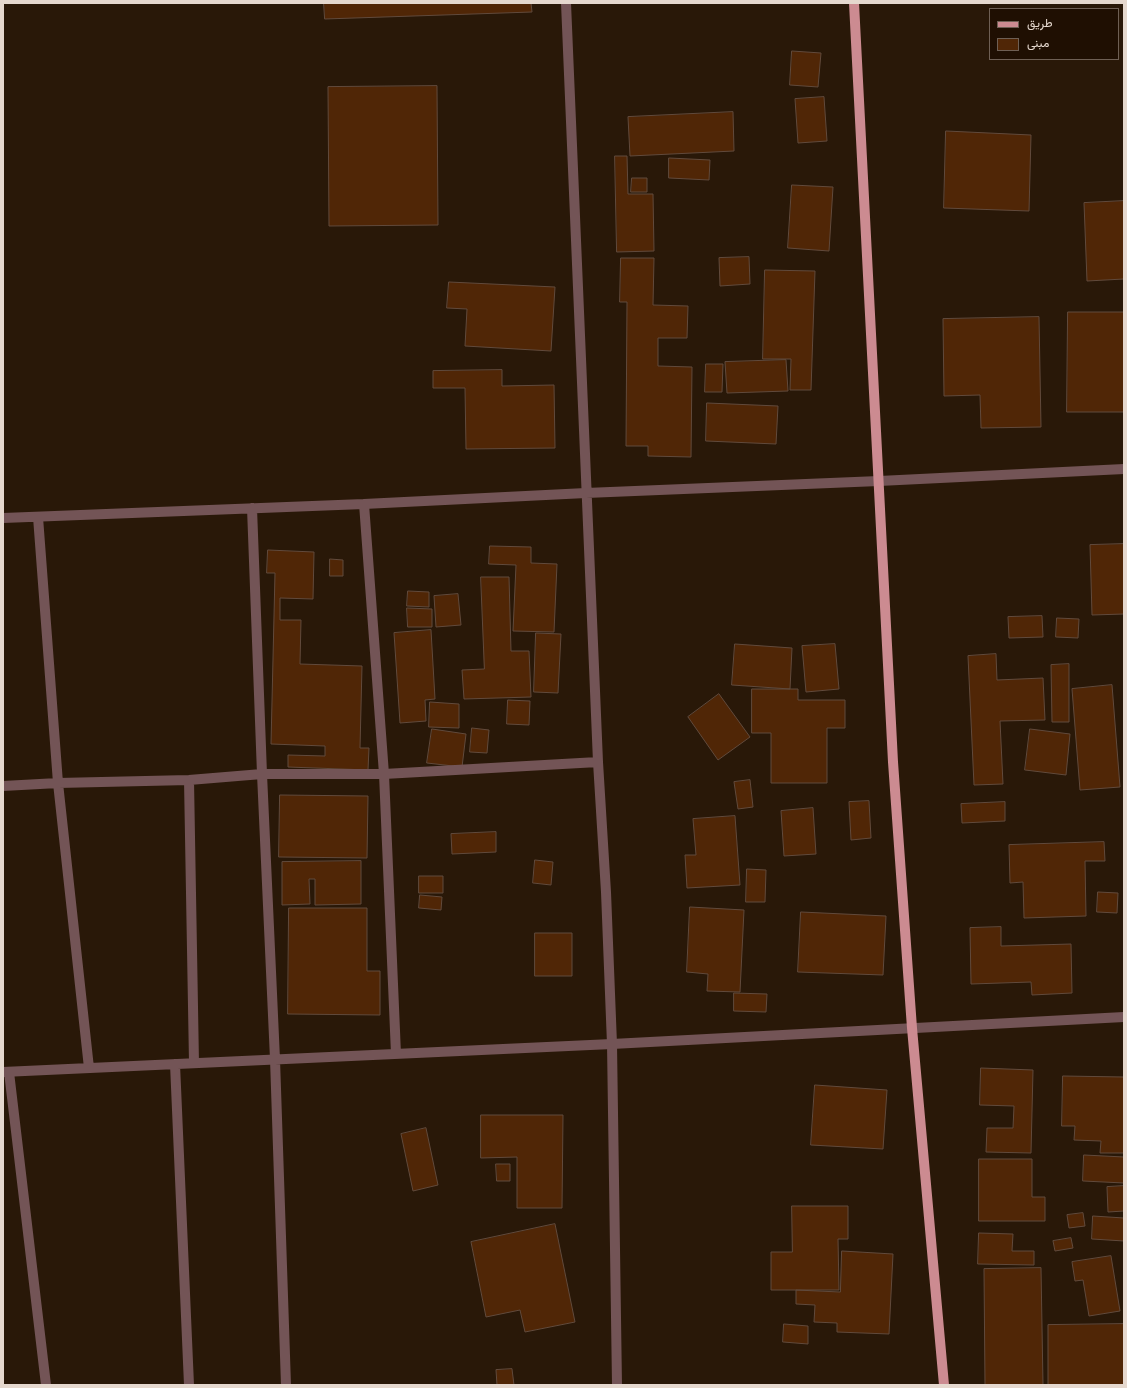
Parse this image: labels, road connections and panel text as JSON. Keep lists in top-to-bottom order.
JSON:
{
  "legend": ["طريق", "مبنى"]
}
